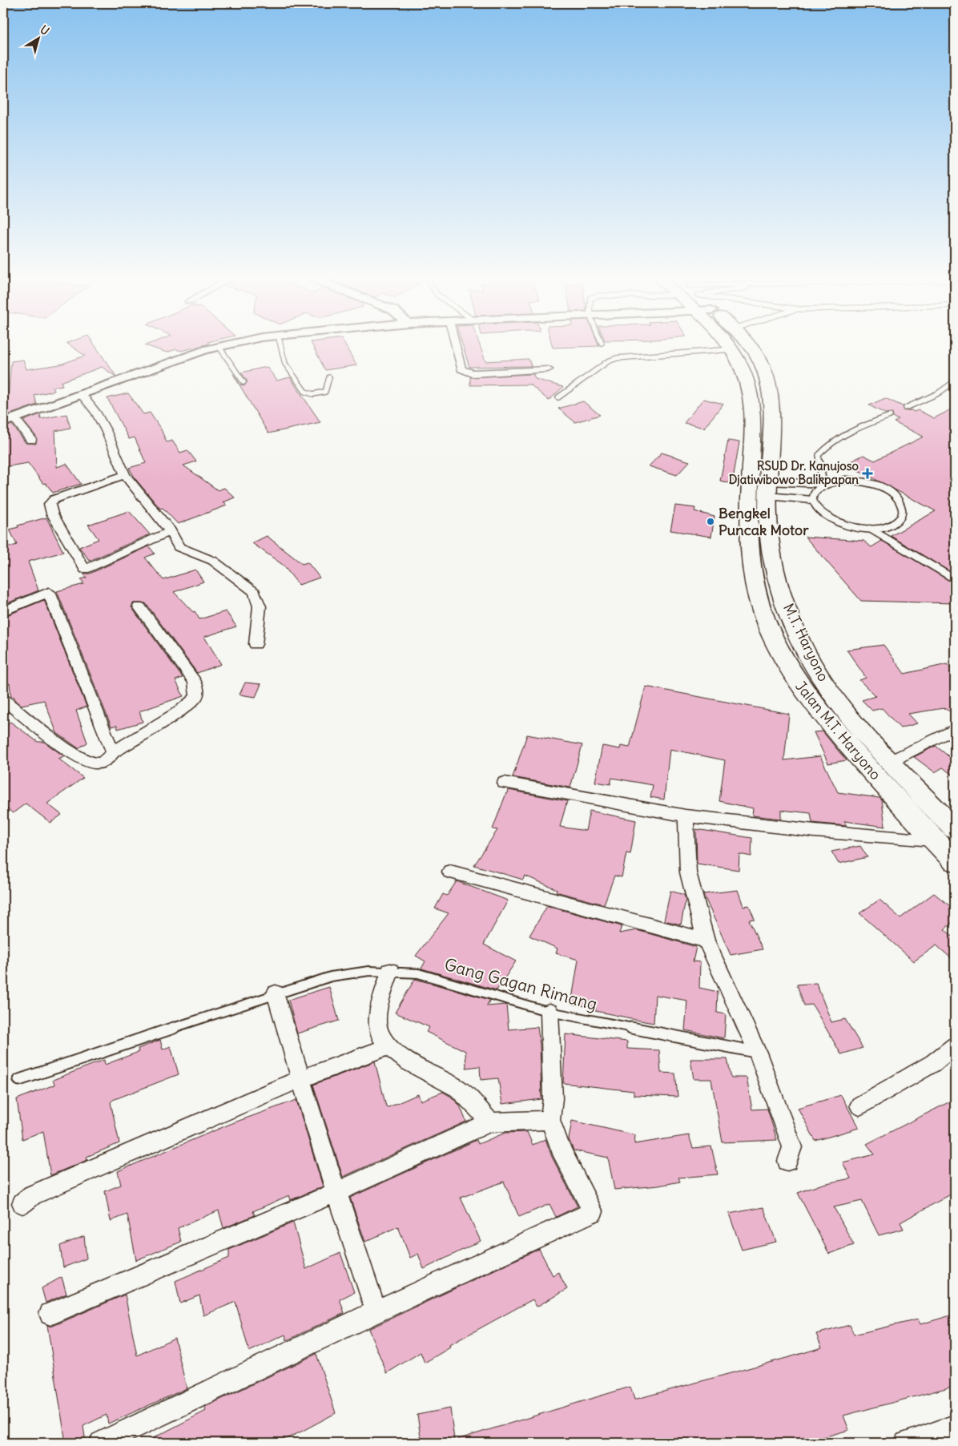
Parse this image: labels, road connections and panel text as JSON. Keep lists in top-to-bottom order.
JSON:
{
  "streets": {
    "highway": ["M.T. Haryono", "Jalan M.T. Haryono"],
    "lane": ["Gang Gagan Rimang"]
  },
  "crossings": [
    ["M.T. Haryono", "Jalan M.T. Haryono"]
  ],
  "places": {
    "health": ["RSUD Dr. Kanujoso Djatiwibowo Balikpapan"],
    "other": ["Bengkel Puncak Motor"]
  },
  "north": "top right"
}
